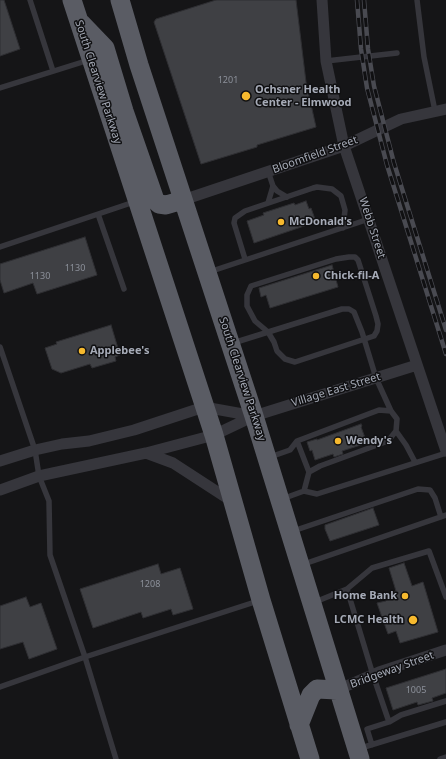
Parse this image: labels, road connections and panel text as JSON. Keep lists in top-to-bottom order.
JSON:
{
  "streets": {
    "highway": ["South Clearview Parkway"],
    "street": [
      "Bloomfield Street",
      "Webb Street",
      "Village East Street",
      "Bridgeway Street"
    ]
  },
  "crossings": [
    ["South Clearview Parkway", "Bloomfield Street"],
    ["South Clearview Parkway", "Village East Street"],
    ["South Clearview Parkway", "Bridgeway Street"],
    ["Bloomfield Street", "Webb Street"],
    ["Webb Street", "Village East Street"]
  ],
  "places": [
    "Ochsner Health Center - Elmwood",
    "McDonald's",
    "Chick-fil-A",
    "Applebee's",
    "Wendy's",
    "Home Bank",
    "LCMC Health"
  ],
  "house_numbers": [
    "1201",
    "1130",
    "1130",
    "1208",
    "1005"
  ]
}
